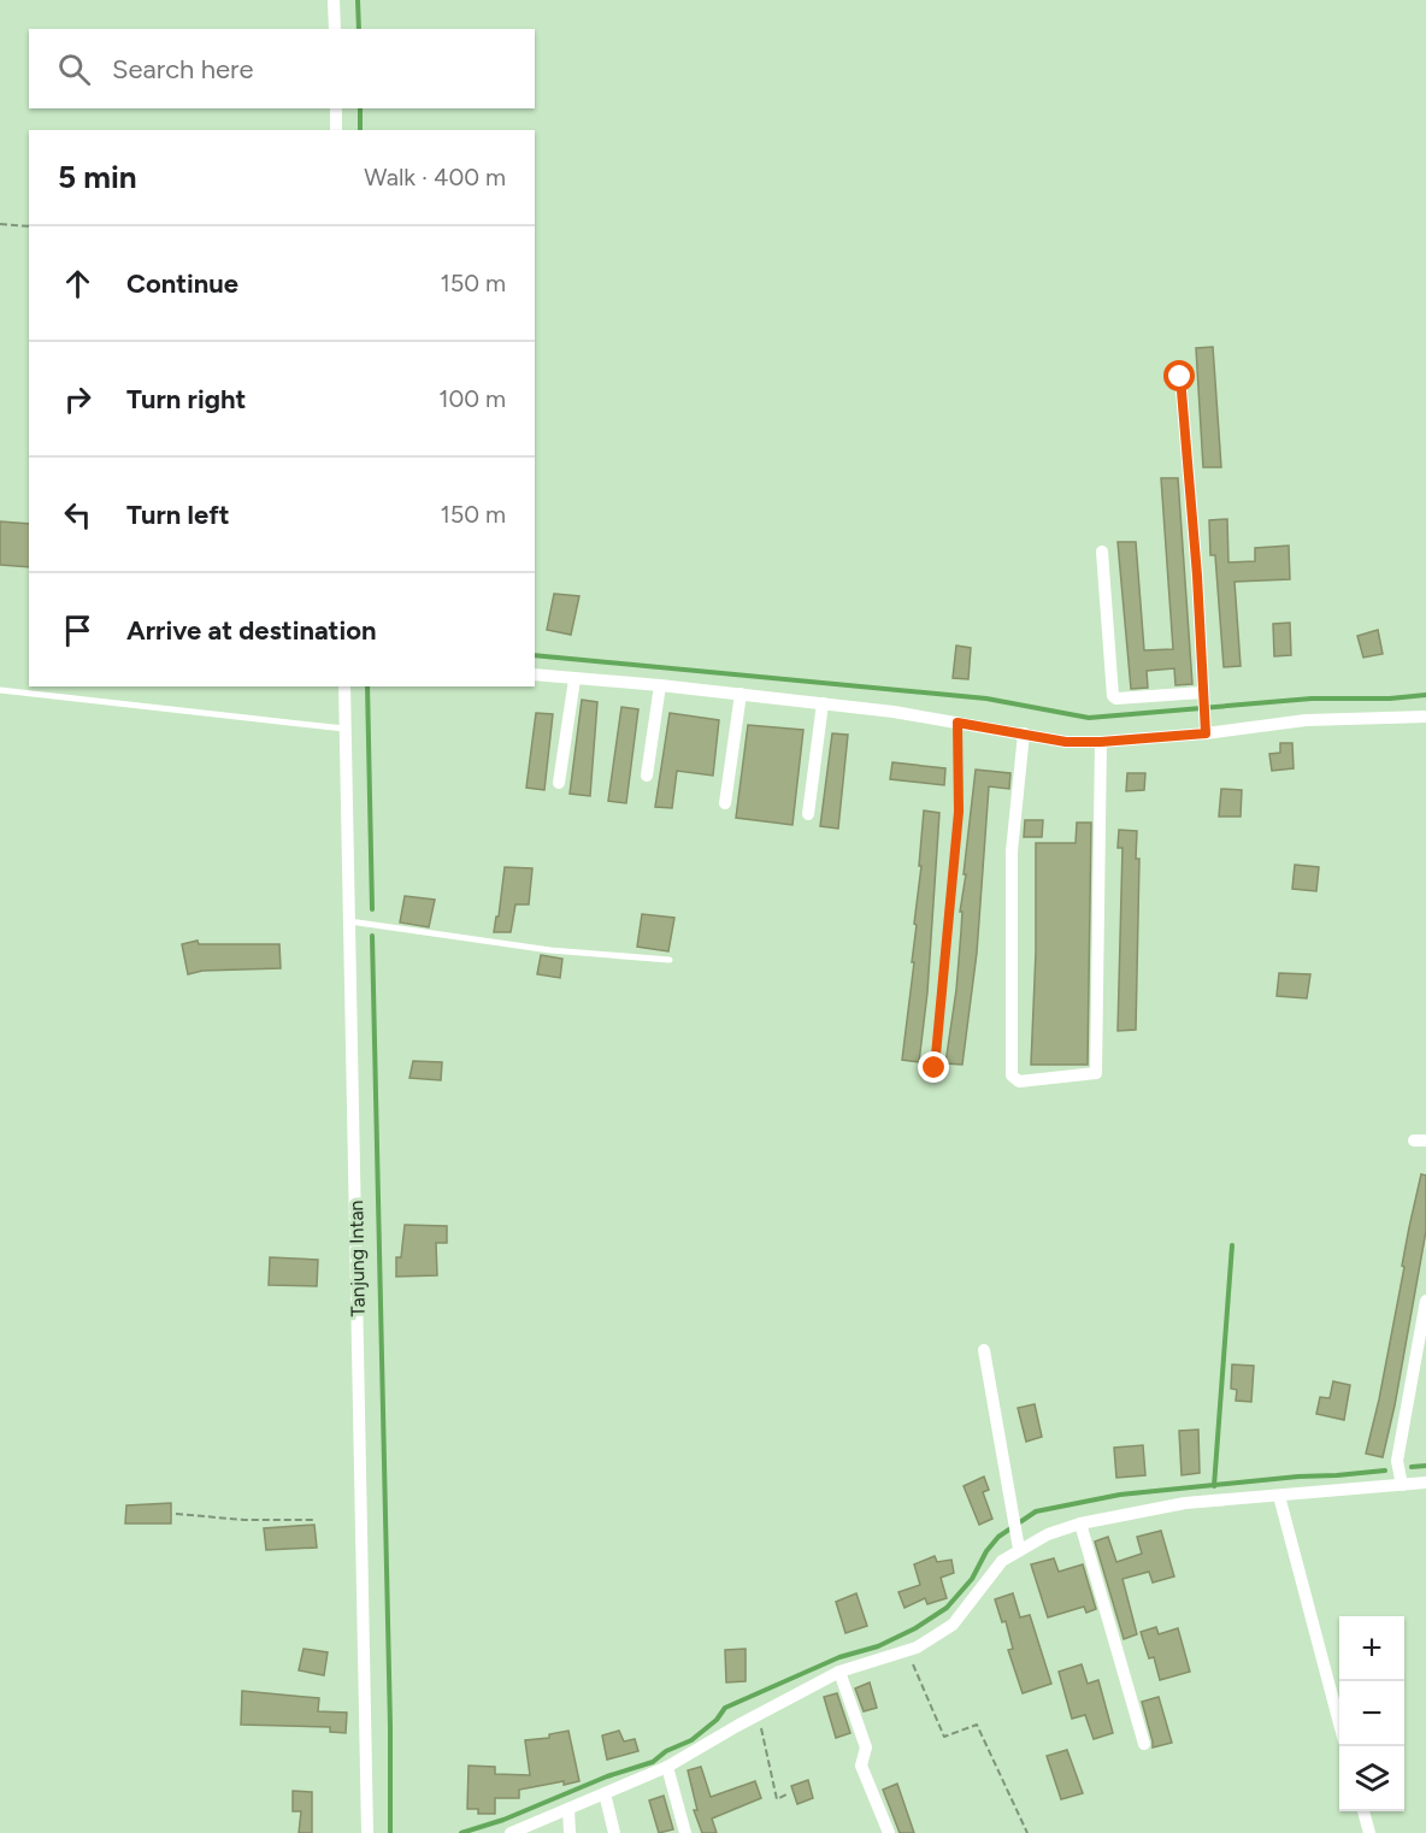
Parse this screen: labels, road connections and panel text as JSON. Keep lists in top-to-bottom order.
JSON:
{
  "streets": {
    "street": ["Tanjung Intan"]
  },
  "page": {
    "search": "Search here",
    "heading": ["5 min", "Walk · 400 m"],
    "list": [
      ["Continue", "150 m"],
      ["Turn right", "100 m"],
      ["Turn left", "150 m"],
      "Arrive at destination"
    ],
    "map_buttons": ["+", "−"]
  }
}
